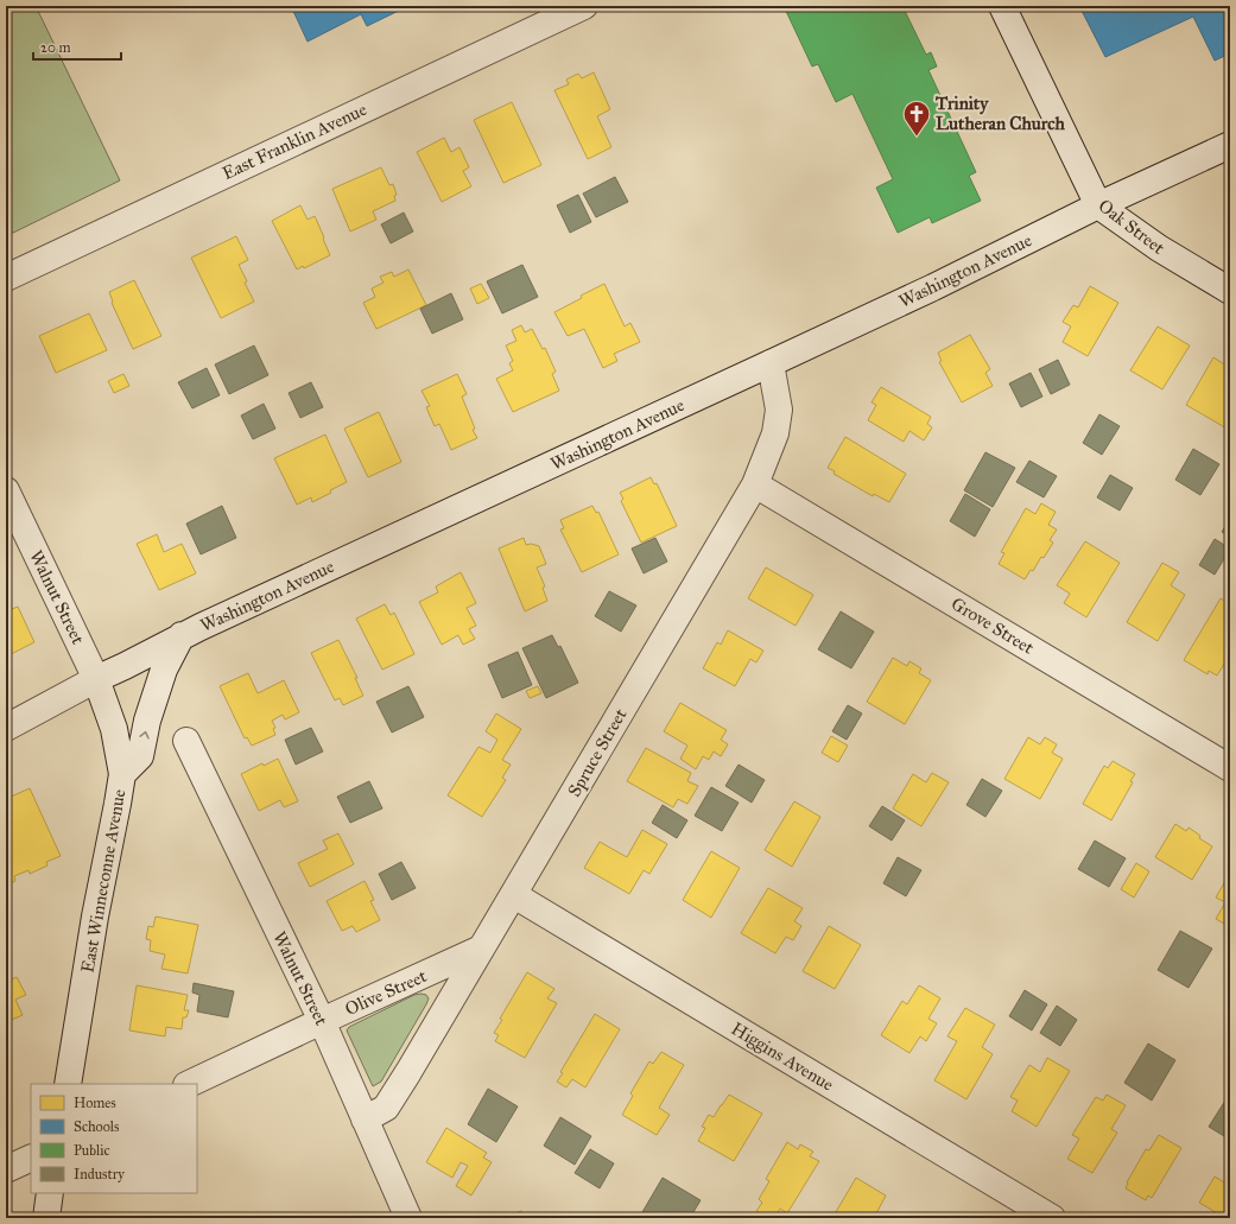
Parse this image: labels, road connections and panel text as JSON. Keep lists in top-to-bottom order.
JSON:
{
  "streets": {
    "street": [
      "East Franklin Avenue",
      "Oak Street",
      "Washington Avenue",
      "Walnut Street",
      "Grove Street",
      "Spruce Street",
      "East Winneconne Avenue",
      "Olive Street",
      "Higgins Avenue"
    ]
  },
  "crossings": [
    ["Oak Street", "Washington Avenue"],
    ["Washington Avenue", "Walnut Street"],
    ["Washington Avenue", "Spruce Street"],
    ["Washington Avenue", "East Winneconne Avenue"],
    ["Walnut Street", "Spruce Street"],
    ["Walnut Street", "East Winneconne Avenue"],
    ["Walnut Street", "Olive Street"],
    ["Grove Street", "Spruce Street"],
    ["Spruce Street", "Olive Street"],
    ["Spruce Street", "Higgins Avenue"]
  ],
  "places": {
    "church": ["Trinity Lutheran Church"]
  },
  "legend": [
    "Homes",
    "Schools",
    "Public",
    "Industry"
  ],
  "scale_bar": "20 m"
}
